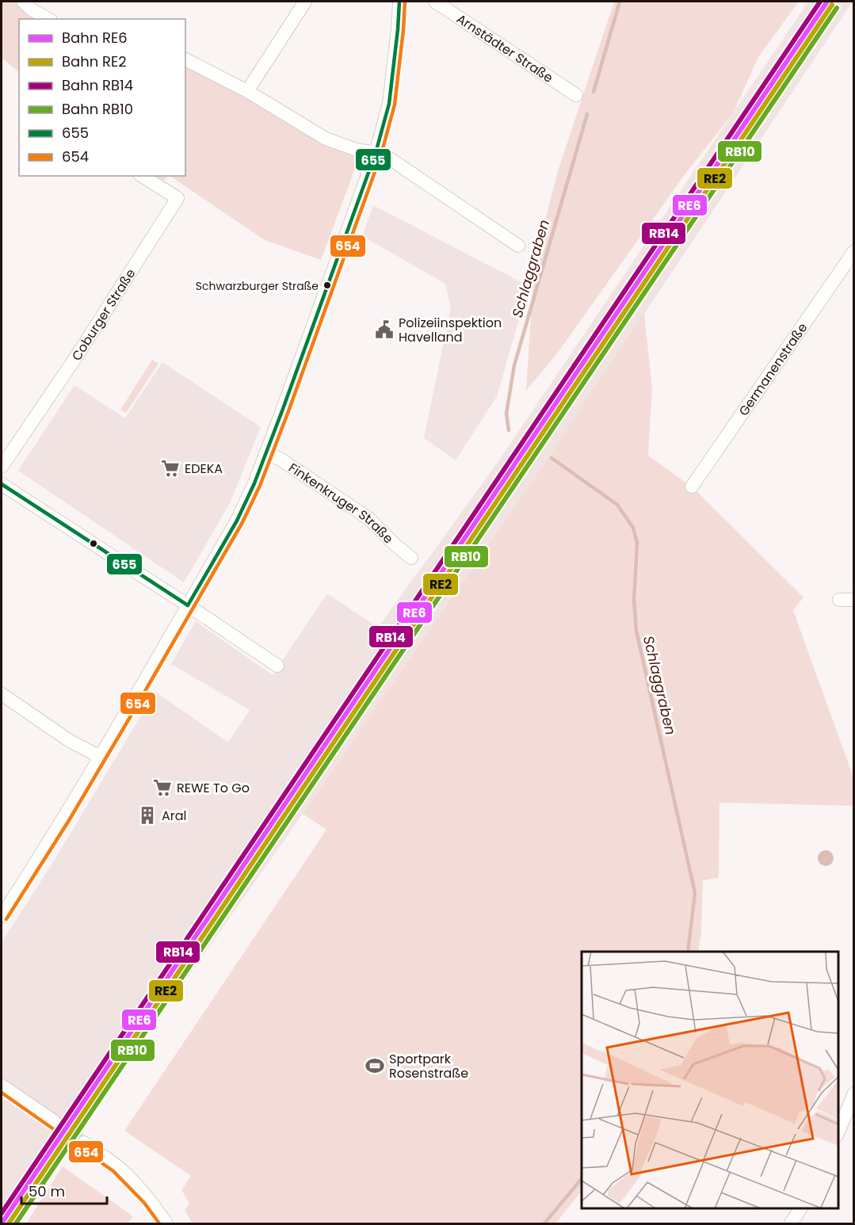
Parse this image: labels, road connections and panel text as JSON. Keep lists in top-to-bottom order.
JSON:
{
  "streets": {
    "street": [
      "Arnstädter Straße",
      "Coburger Straße",
      "Germanenstraße",
      "Finkenkruger Straße"
    ]
  },
  "water": ["Schlaggraben"],
  "places": {
    "other": ["Schwarzburger Straße"],
    "public building": ["Polizeiinspektion Havelland"],
    "supermarket": ["EDEKA", "REWE To Go"],
    "building": ["Aral"],
    "sports": ["Sportpark Rosenstraße"]
  },
  "lines": [
    "rail line RE6",
    "rail line RB14",
    "transit line 655",
    "transit line 654",
    "rail line RE2",
    "rail line RB10"
  ],
  "legend": [
    "Bahn RE6",
    "Bahn RE2",
    "Bahn RB14",
    "Bahn RB10",
    "655",
    "654"
  ],
  "scale_bar": "50 m"
}
